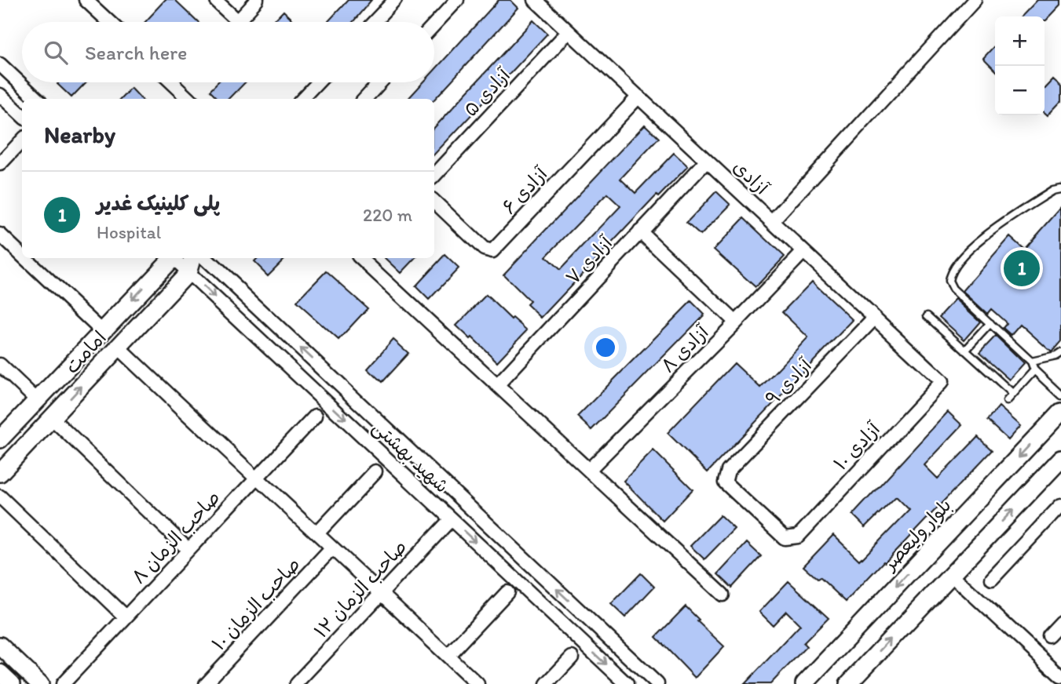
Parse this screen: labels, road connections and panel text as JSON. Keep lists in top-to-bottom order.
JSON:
{
  "streets": {
    "street": [
      "آزادی ۵",
      "آزادی",
      "آزادی ۶",
      "آزادی ۷",
      "آزادی ۸",
      "امامت",
      "آزادی ۹",
      "آزادی ۱۰",
      "شهید بهشتی",
      "بلوار ولیعصر",
      "صاحب الزمان ۸",
      "صاحب الزمان ۱۲",
      "صاحب الزمان ۱۰"
    ]
  },
  "crossings": [
    ["آزادی ۵", "آزادی"],
    ["آزادی", "آزادی ۶"],
    ["آزادی", "آزادی ۷"],
    ["آزادی", "آزادی ۸"],
    ["آزادی", "آزادی ۹"],
    ["آزادی", "آزادی ۱۰"],
    ["امامت", "شهید بهشتی"],
    ["آزادی ۹", "آزادی ۱۰"],
    ["شهید بهشتی", "صاحب الزمان ۱۲"]
  ],
  "page": {
    "map_buttons": ["+", "−"],
    "search": "Search here",
    "heading": "Nearby",
    "list": [
      {
        "mark": "1",
        "name": "پلی کلینیک غدیر",
        "note": "Hospital",
        "value": "220 m"
      }
    ],
    "pins": "1"
  }
}
